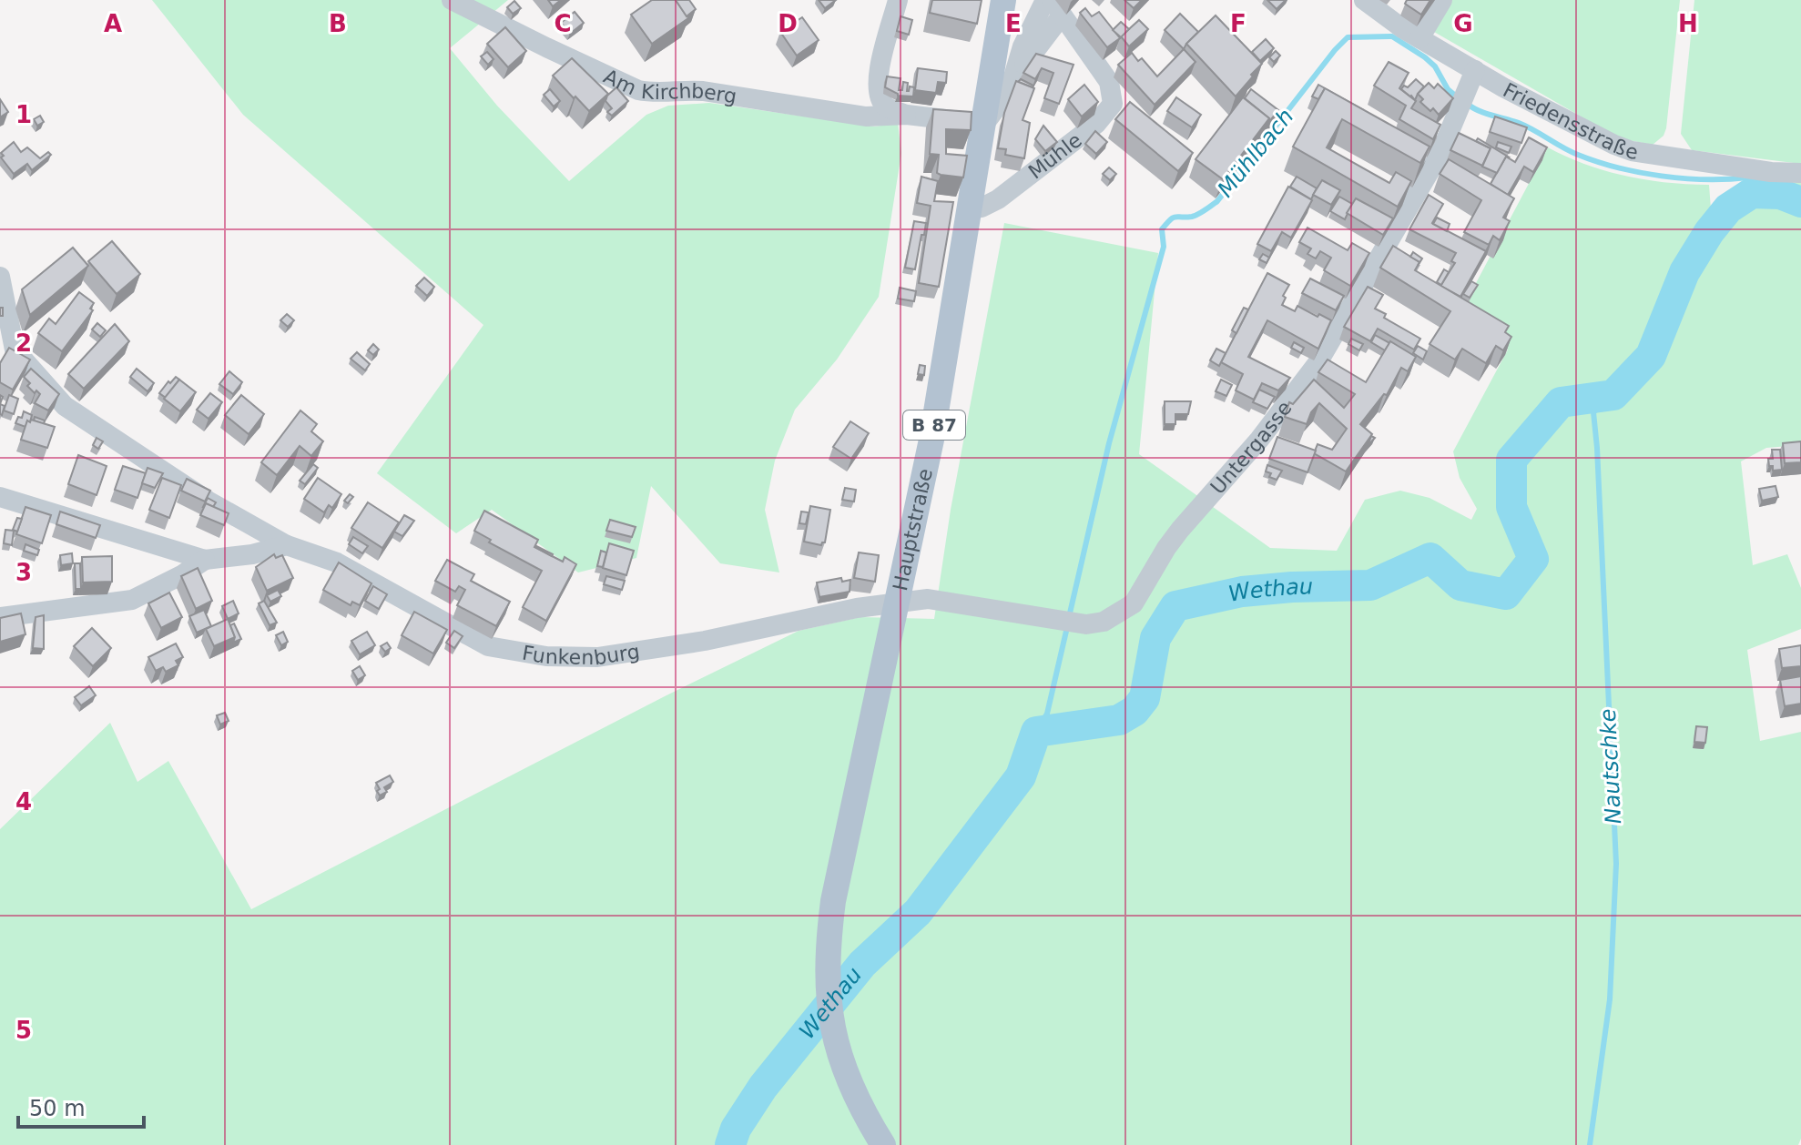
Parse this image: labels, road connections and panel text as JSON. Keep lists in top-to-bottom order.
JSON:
{
  "streets": {
    "main road": ["B 87", "Hauptstraße"],
    "street": [
      "Am Kirchberg",
      "Friedensstraße",
      "Mühle",
      "Untergasse",
      "Funkenburg"
    ]
  },
  "crossings": [
    ["Am Kirchberg", "Hauptstraße"],
    ["Friedensstraße", "Untergasse"],
    ["Mühle", "Hauptstraße"],
    ["Untergasse", "Hauptstraße"],
    ["Untergasse", "Funkenburg"],
    ["Hauptstraße", "Funkenburg"]
  ],
  "water": ["Mühlbach", "Wethau", "Nautschke"],
  "scale_bar": "50 m",
  "grid": {
    "columns": [
      "A",
      "B",
      "C",
      "D",
      "E",
      "F",
      "G",
      "H"
    ],
    "rows": [
      "1",
      "2",
      "3",
      "4",
      "5"
    ]
  }
}
